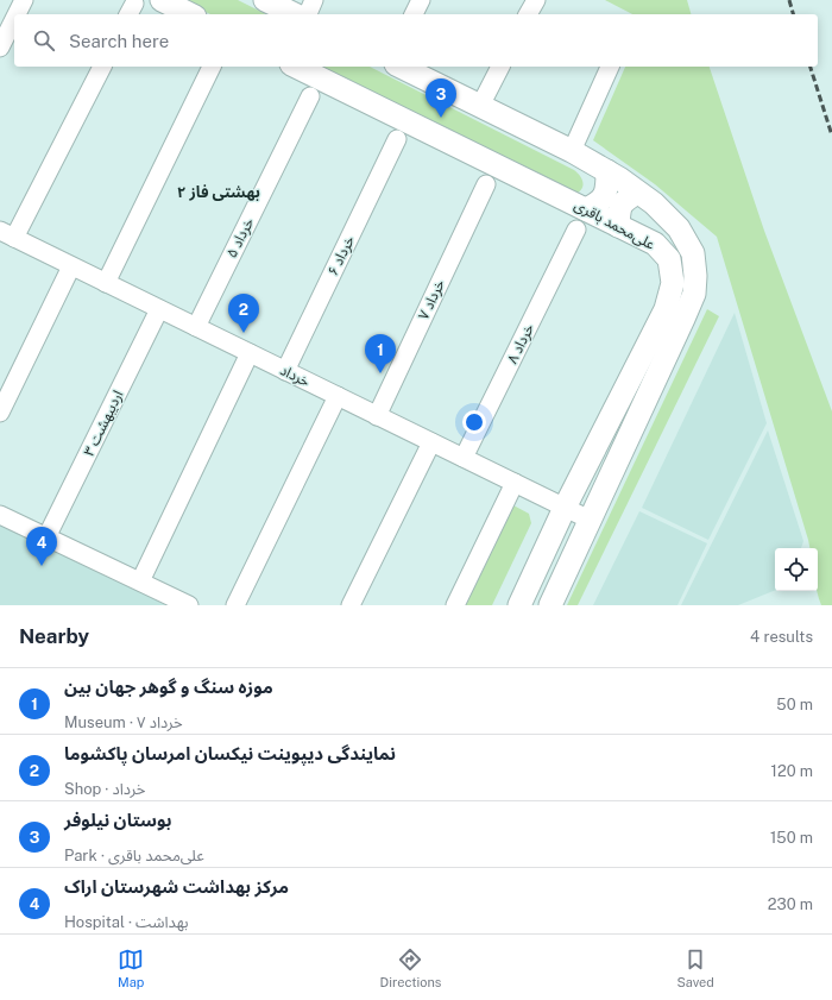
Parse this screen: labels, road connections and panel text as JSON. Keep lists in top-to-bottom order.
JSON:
{
  "streets": {
    "main road": ["علی‌محمد باقری"],
    "street": [
      "خرداد ۵",
      "خرداد ۶",
      "خرداد ۷",
      "خرداد ۸",
      "خرداد",
      "اردیبهشت ۳"
    ]
  },
  "crossings": [
    ["علی‌محمد باقری", "خرداد ۸"],
    ["علی‌محمد باقری", "خرداد"],
    ["خرداد ۵", "خرداد"],
    ["خرداد ۶", "خرداد"],
    ["خرداد ۷", "خرداد"],
    ["خرداد ۸", "خرداد"],
    ["خرداد", "اردیبهشت ۳"]
  ],
  "districts": ["بهشتی فاز ۲"],
  "page": {
    "search": "Search here",
    "pins": [
      "3",
      "2",
      "1",
      "4"
    ],
    "heading": ["Nearby", "4 results"],
    "list": [
      {
        "mark": "1",
        "name": "موزه سنگ و گوهر جهان بین",
        "note": "Museum · خرداد ۷",
        "value": "50 m"
      },
      {
        "mark": "2",
        "name": "نمایندگی دیپوینت نیکسان امرسان پاکشوما",
        "note": "Shop · خرداد",
        "value": "120 m"
      },
      {
        "mark": "3",
        "name": "بوستان نیلوفر",
        "note": "Park · علی‌محمد باقری",
        "value": "150 m"
      },
      {
        "mark": "4",
        "name": "مرکز بهداشت شهرستان اراک",
        "note": "Hospital · بهداشت",
        "value": "230 m"
      }
    ],
    "nav": ["Map", "Directions", "Saved"]
  }
}
